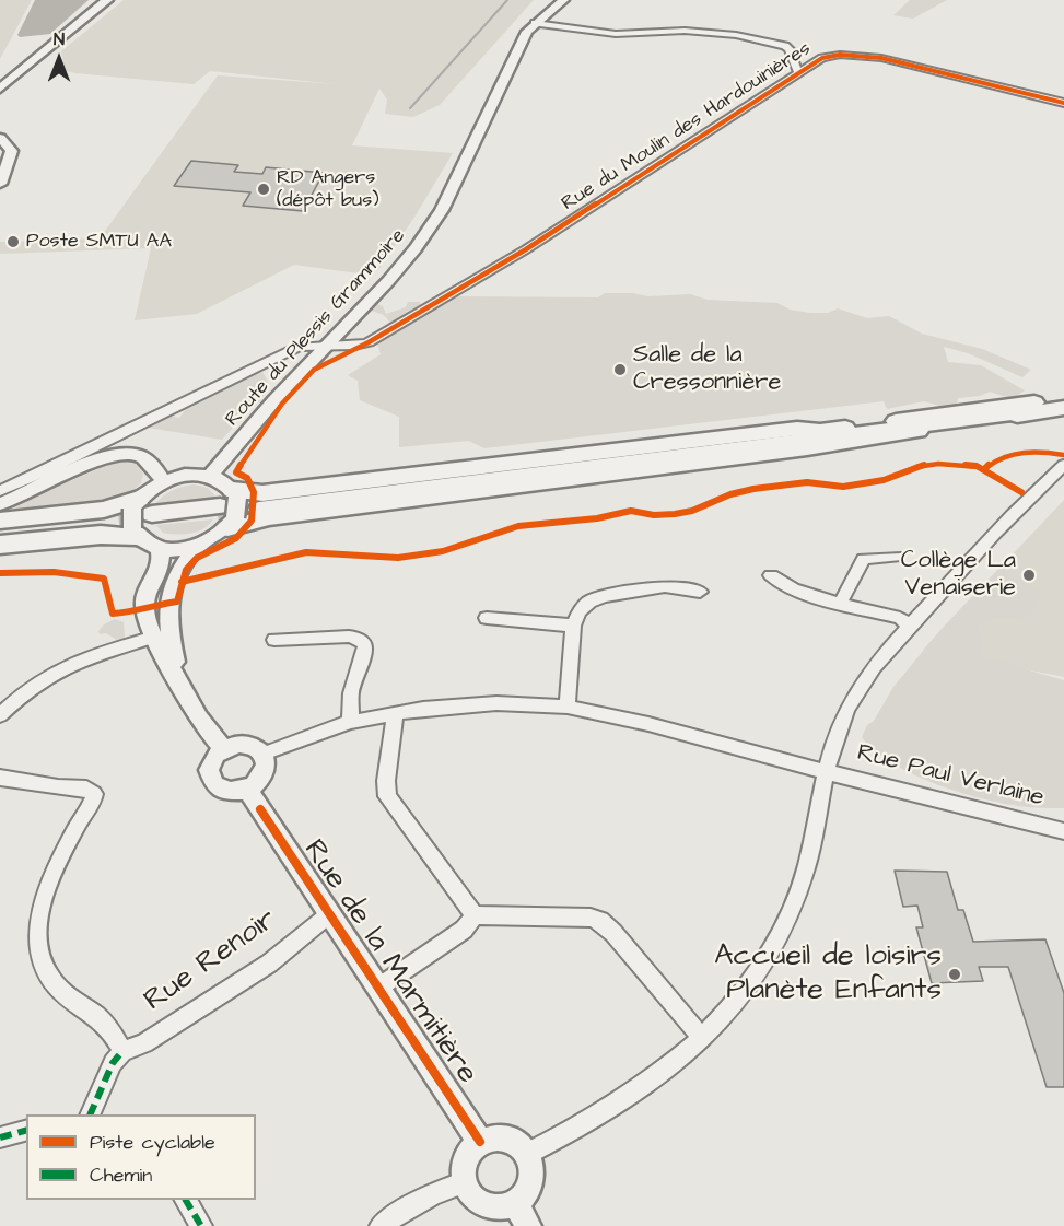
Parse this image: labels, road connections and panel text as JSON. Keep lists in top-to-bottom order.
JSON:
{
  "streets": {
    "street": [
      "Rue du Moulin des Hardouinières",
      "Route du Plessis Grammoire",
      "Rue Paul Verlaine",
      "Rue Renoir",
      "Rue de la Marmitière"
    ]
  },
  "crossings": [
    ["Rue du Moulin des Hardouinières", "Route du Plessis Grammoire"],
    ["Rue Paul Verlaine", "Rue de la Marmitière"],
    ["Rue Renoir", "Rue de la Marmitière"]
  ],
  "places": [
    "RD Angers (dépôt bus)",
    "Poste SMTU AA",
    "Salle de la Cressonnière",
    "Collège La Venaiserie",
    "Accueil de loisirs Planète Enfants"
  ],
  "legend": ["Piste cyclable", "Chemin"],
  "north": "top"
}
